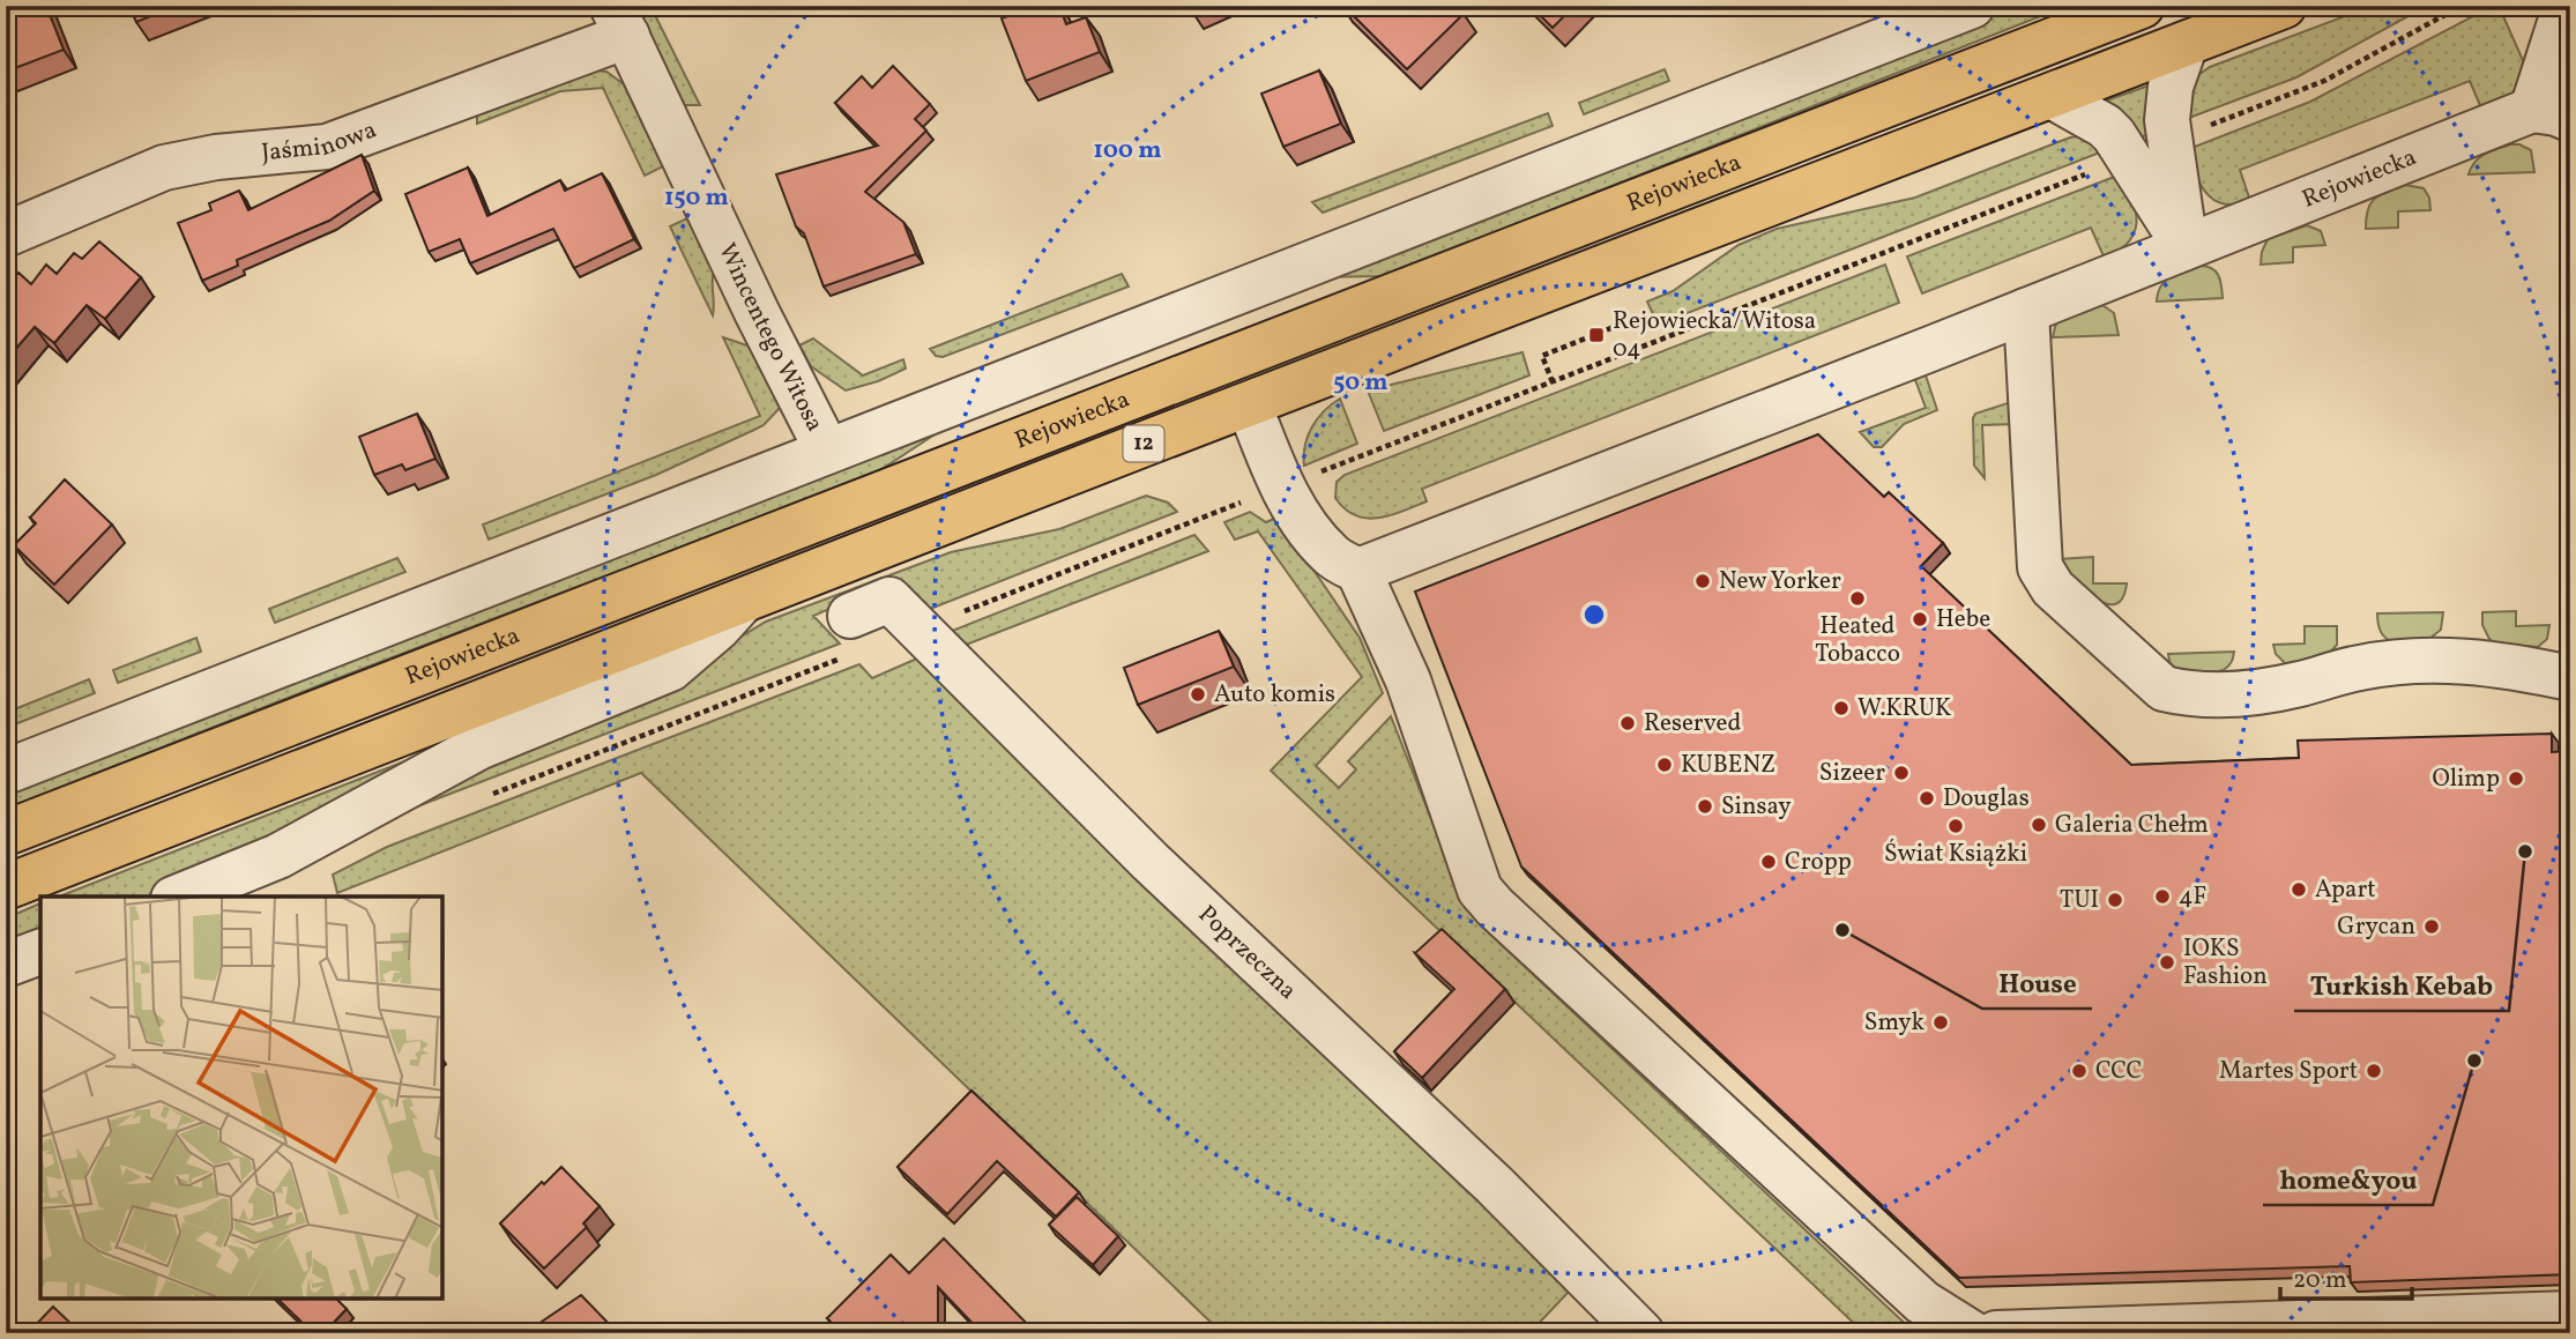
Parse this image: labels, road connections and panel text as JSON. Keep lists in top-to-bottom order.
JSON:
{
  "streets": {
    "highway": ["Rejowiecka", "12"],
    "street": ["Jaśminowa", "Wincentego Witosa", "Poprzeczna"]
  },
  "crossings": [
    ["Jaśminowa", "Wincentego Witosa"]
  ],
  "places": {
    "transit": ["Rejowiecka/Witosa 04"],
    "other": [
      "New Yorker",
      "Heated Tobacco",
      "Hebe",
      "Auto komis",
      "W.KRUK",
      "Reserved",
      "KUBENZ",
      "Sizeer",
      "Olimp",
      "Douglas",
      "Sinsay",
      "Galeria Chełm",
      "Świat Książki",
      "Turkish Kebab",
      "Cropp",
      "Apart",
      "4F",
      "TUI",
      "Grycan",
      "House",
      "IOKS Fashion",
      "Smyk",
      "home&you",
      "CCC",
      "Martes Sport"
    ]
  },
  "scale_bar": "20 m",
  "rings": ["100 m", "150 m", "50 m"]
}
